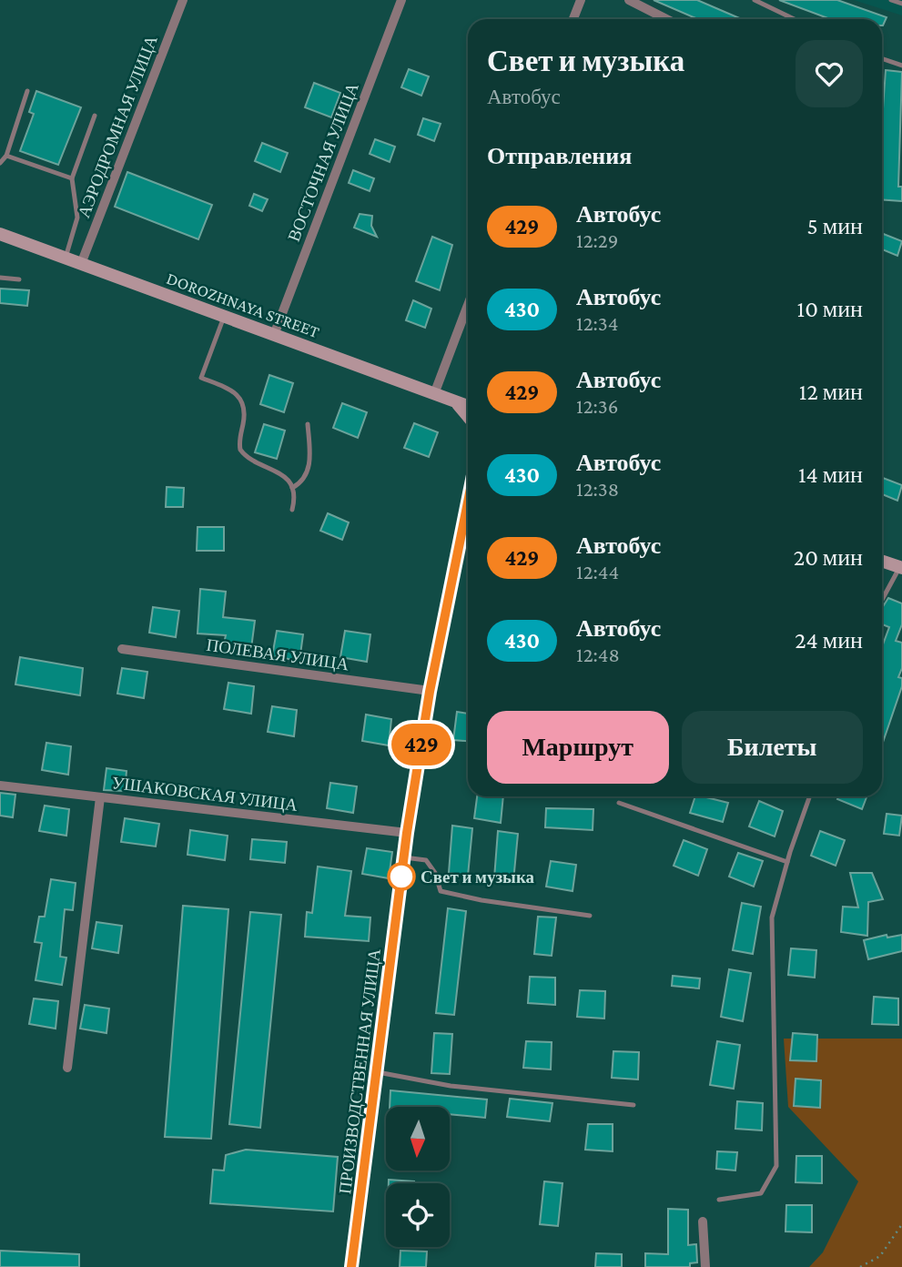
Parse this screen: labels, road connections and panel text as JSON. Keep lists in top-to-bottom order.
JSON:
{
  "streets": {
    "main road": ["DOROZHNAYA STREET"],
    "street": [
      "АЭРОДРОМНАЯ УЛИЦА",
      "ВОСТОЧНАЯ УЛИЦА",
      "ПОЛЕВАЯ УЛИЦА",
      "УШАКОВСКАЯ УЛИЦА",
      "ПРОИЗВОДСТВЕННАЯ УЛИЦА"
    ]
  },
  "crossings": [
    ["АЭРОДРОМНАЯ УЛИЦА", "DOROZHNAYA STREET"],
    ["ВОСТОЧНАЯ УЛИЦА", "DOROZHNAYA STREET"],
    ["ПОЛЕВАЯ УЛИЦА", "ПРОИЗВОДСТВЕННАЯ УЛИЦА"],
    ["УШАКОВСКАЯ УЛИЦА", "ПРОИЗВОДСТВЕННАЯ УЛИЦА"]
  ],
  "places": ["Свет и музыка"],
  "lines": ["bus line 429"],
  "north": "bottom",
  "page": {
    "on_map": "429",
    "heading": [
      ["Свет и музыка", "Автобус"],
      "Отправления"
    ],
    "list": [
      {
        "mark": "429",
        "name": "Автобус",
        "note": "12:29",
        "value": "5 мин"
      },
      {
        "mark": "430",
        "name": "Автобус",
        "note": "12:34",
        "value": "10 мин"
      },
      {
        "mark": "429",
        "name": "Автобус",
        "note": "12:36",
        "value": "12 мин"
      },
      {
        "mark": "430",
        "name": "Автобус",
        "note": "12:38",
        "value": "14 мин"
      },
      {
        "mark": "429",
        "name": "Автобус",
        "note": "12:44",
        "value": "20 мин"
      },
      {
        "mark": "430",
        "name": "Автобус",
        "note": "12:48",
        "value": "24 мин"
      }
    ],
    "buttons": ["Маршрут", "Билеты"]
  }
}
